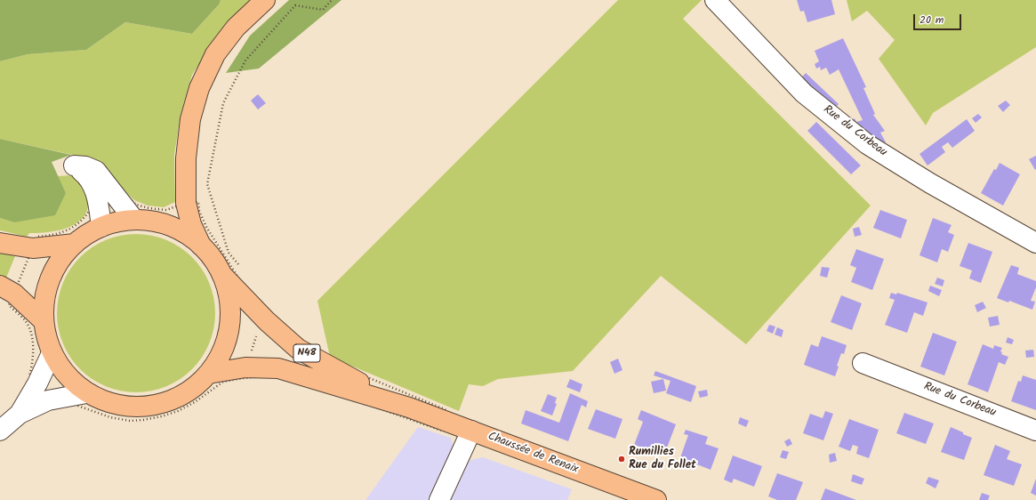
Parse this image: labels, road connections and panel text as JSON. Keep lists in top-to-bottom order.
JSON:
{
  "streets": {
    "main road": ["N48", "Chaussée de Renaix"],
    "street": ["Rue du Corbeau"]
  },
  "places": ["Rumillies Rue du Follet"],
  "scale_bar": "20 m"
}
